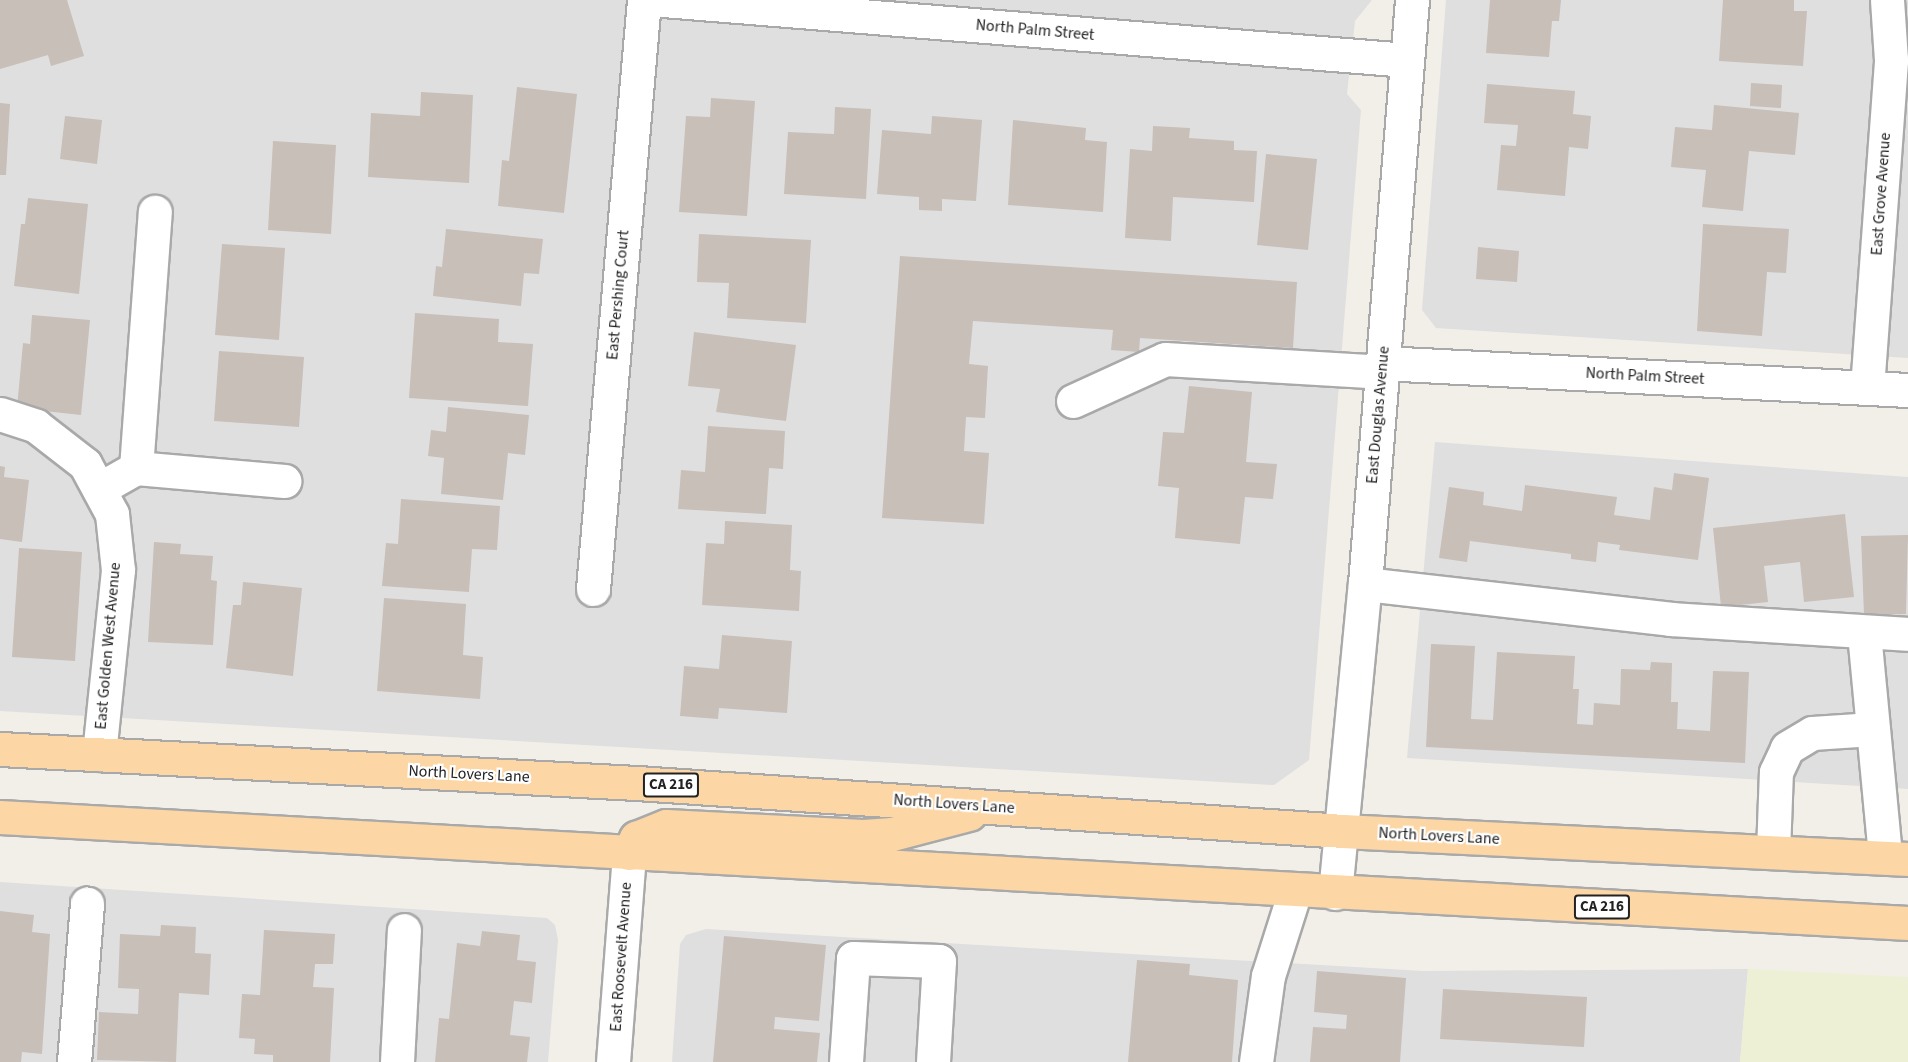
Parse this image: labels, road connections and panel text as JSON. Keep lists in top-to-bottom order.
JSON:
{
  "streets": {
    "main road": ["North Lovers Lane", "CA 216"],
    "street": [
      "North Palm Street",
      "East Grove Avenue",
      "East Pershing Court",
      "East Douglas Avenue",
      "East Golden West Avenue",
      "East Roosevelt Avenue"
    ]
  },
  "crossings": [
    ["North Palm Street", "East Grove Avenue"],
    ["North Palm Street", "East Douglas Avenue"],
    ["East Douglas Avenue", "North Lovers Lane"],
    ["East Douglas Avenue", "CA 216"],
    ["East Golden West Avenue", "North Lovers Lane"],
    ["CA 216", "East Roosevelt Avenue"]
  ]
}
